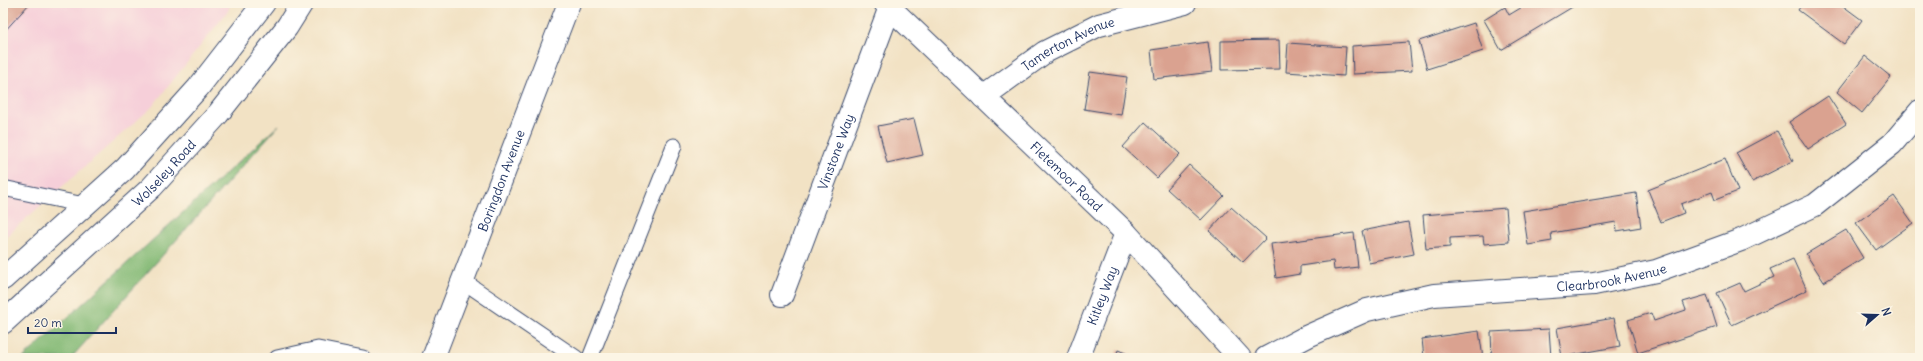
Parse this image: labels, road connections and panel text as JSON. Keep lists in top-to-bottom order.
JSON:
{
  "streets": {
    "street": [
      "Tamerton Avenue",
      "Vinstone Way",
      "Wolseley Road",
      "Fletemoor Road",
      "Boringdon Avenue",
      "Clearbrook Avenue",
      "Kitley Way"
    ]
  },
  "crossings": [
    ["Tamerton Avenue", "Fletemoor Road"],
    ["Vinstone Way", "Fletemoor Road"],
    ["Fletemoor Road", "Kitley Way"]
  ],
  "scale_bar": "20 m",
  "north": "right"
}
